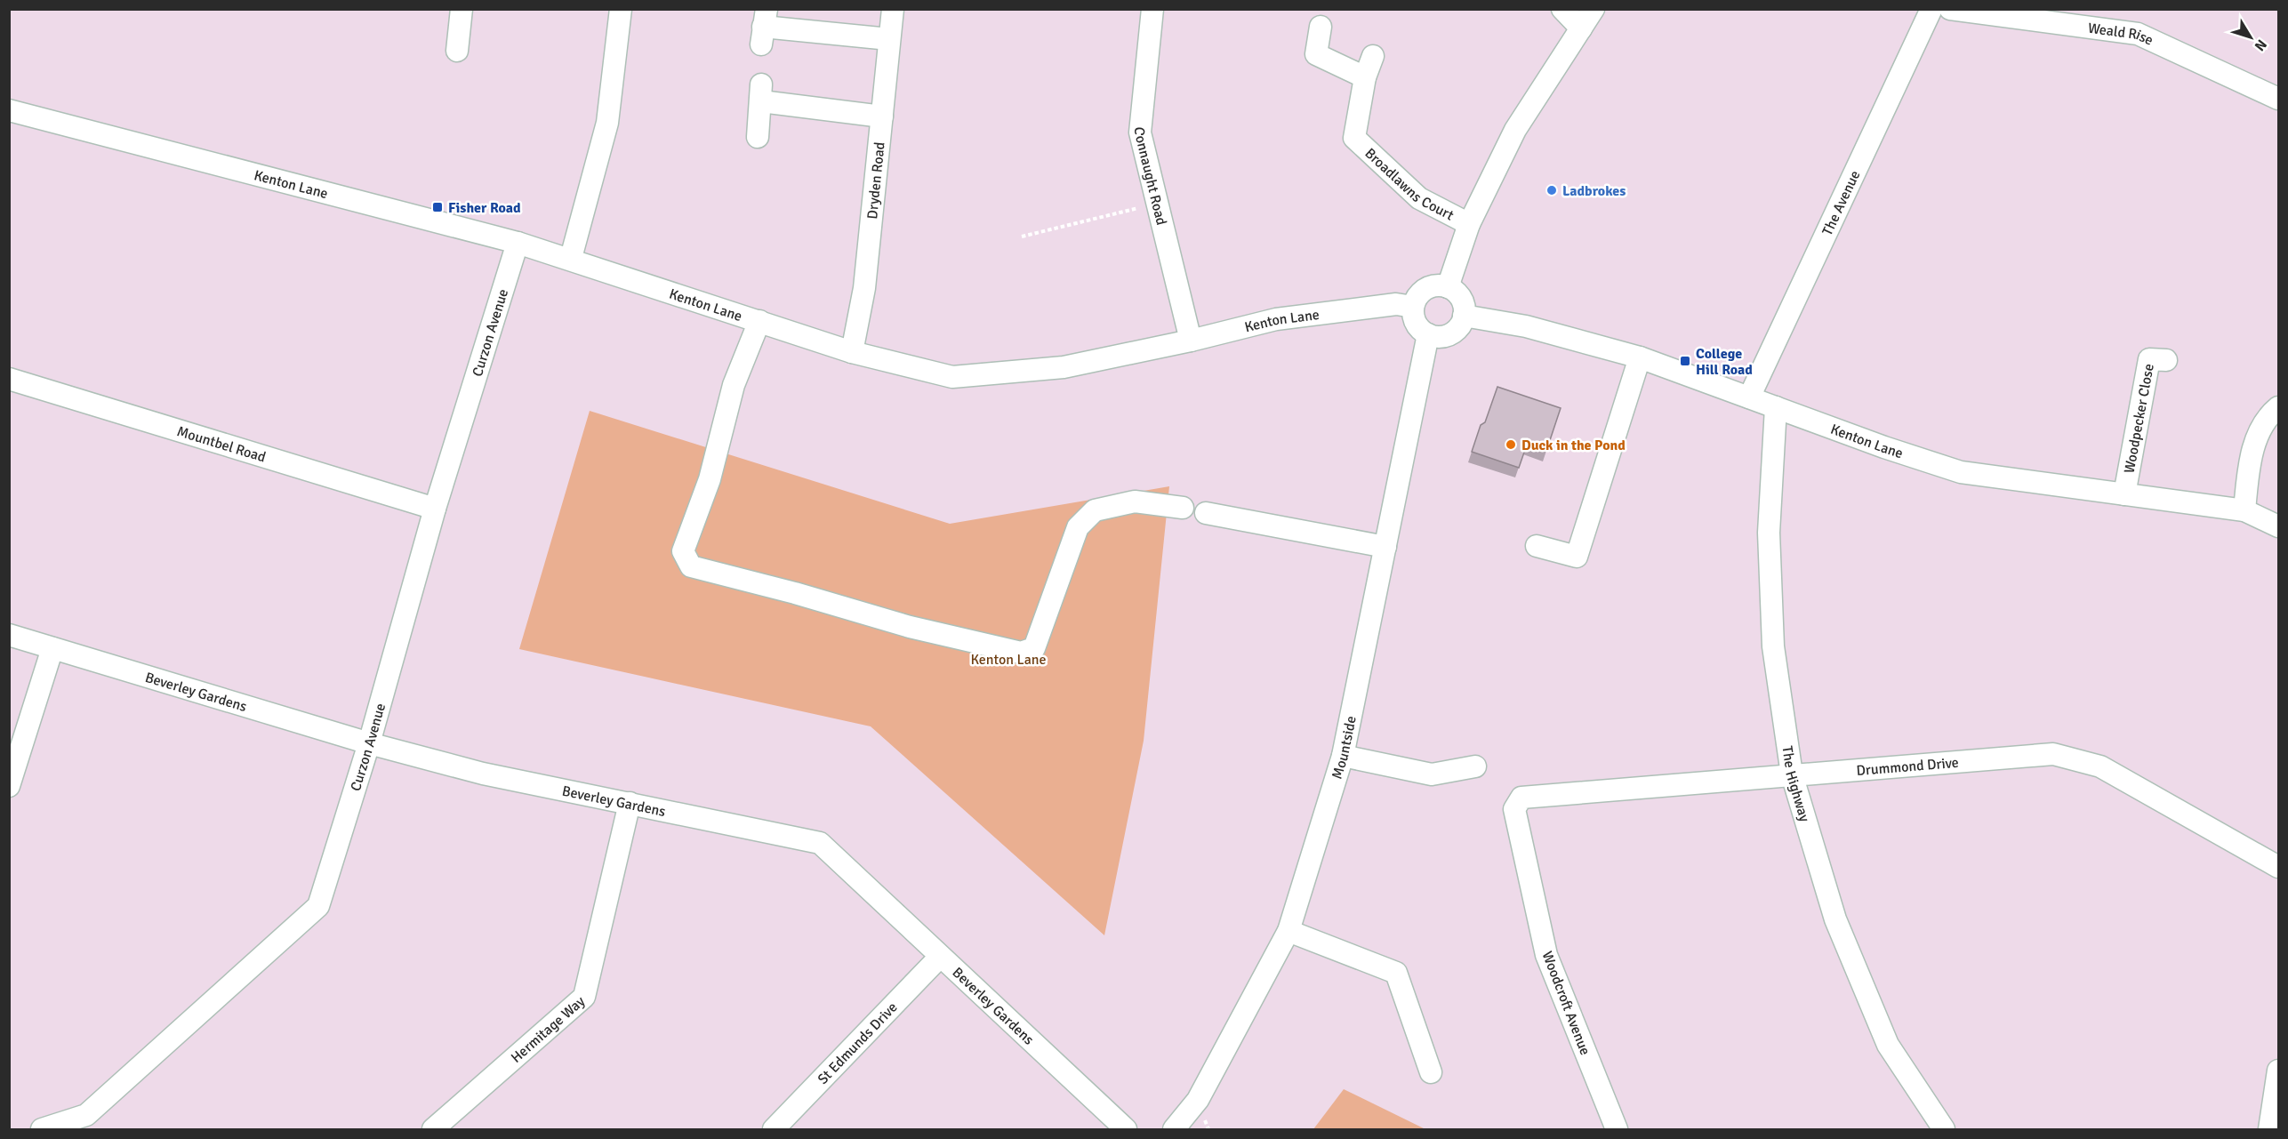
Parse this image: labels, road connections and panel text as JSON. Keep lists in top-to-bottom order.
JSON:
{
  "streets": {
    "street": [
      "Weald Rise",
      "Connaught Road",
      "Dryden Road",
      "Broadlawns Court",
      "Kenton Lane",
      "The Avenue",
      "Curzon Avenue",
      "Woodpecker Close",
      "Mountbel Road",
      "Beverley Gardens",
      "Mountside",
      "Drummond Drive",
      "The Highway",
      "Woodcroft Avenue",
      "Hermitage Way",
      "St Edmunds Drive"
    ]
  },
  "crossings": [
    ["Connaught Road", "Kenton Lane"],
    ["Dryden Road", "Kenton Lane"],
    ["Kenton Lane", "The Avenue"],
    ["Kenton Lane", "Curzon Avenue"],
    ["Kenton Lane", "Woodpecker Close"],
    ["Kenton Lane", "Mountside"],
    ["Kenton Lane", "The Highway"],
    ["Curzon Avenue", "Mountbel Road"],
    ["Curzon Avenue", "Beverley Gardens"],
    ["Beverley Gardens", "Hermitage Way"],
    ["Beverley Gardens", "St Edmunds Drive"],
    ["Drummond Drive", "The Highway"],
    ["Drummond Drive", "Woodcroft Avenue"]
  ],
  "parks": ["Kenton Lane"],
  "places": {
    "other": ["Ladbrokes", "Duck in the Pond"],
    "transit": ["Fisher Road", "College Hill Road"]
  },
  "north": "bottom right"
}
